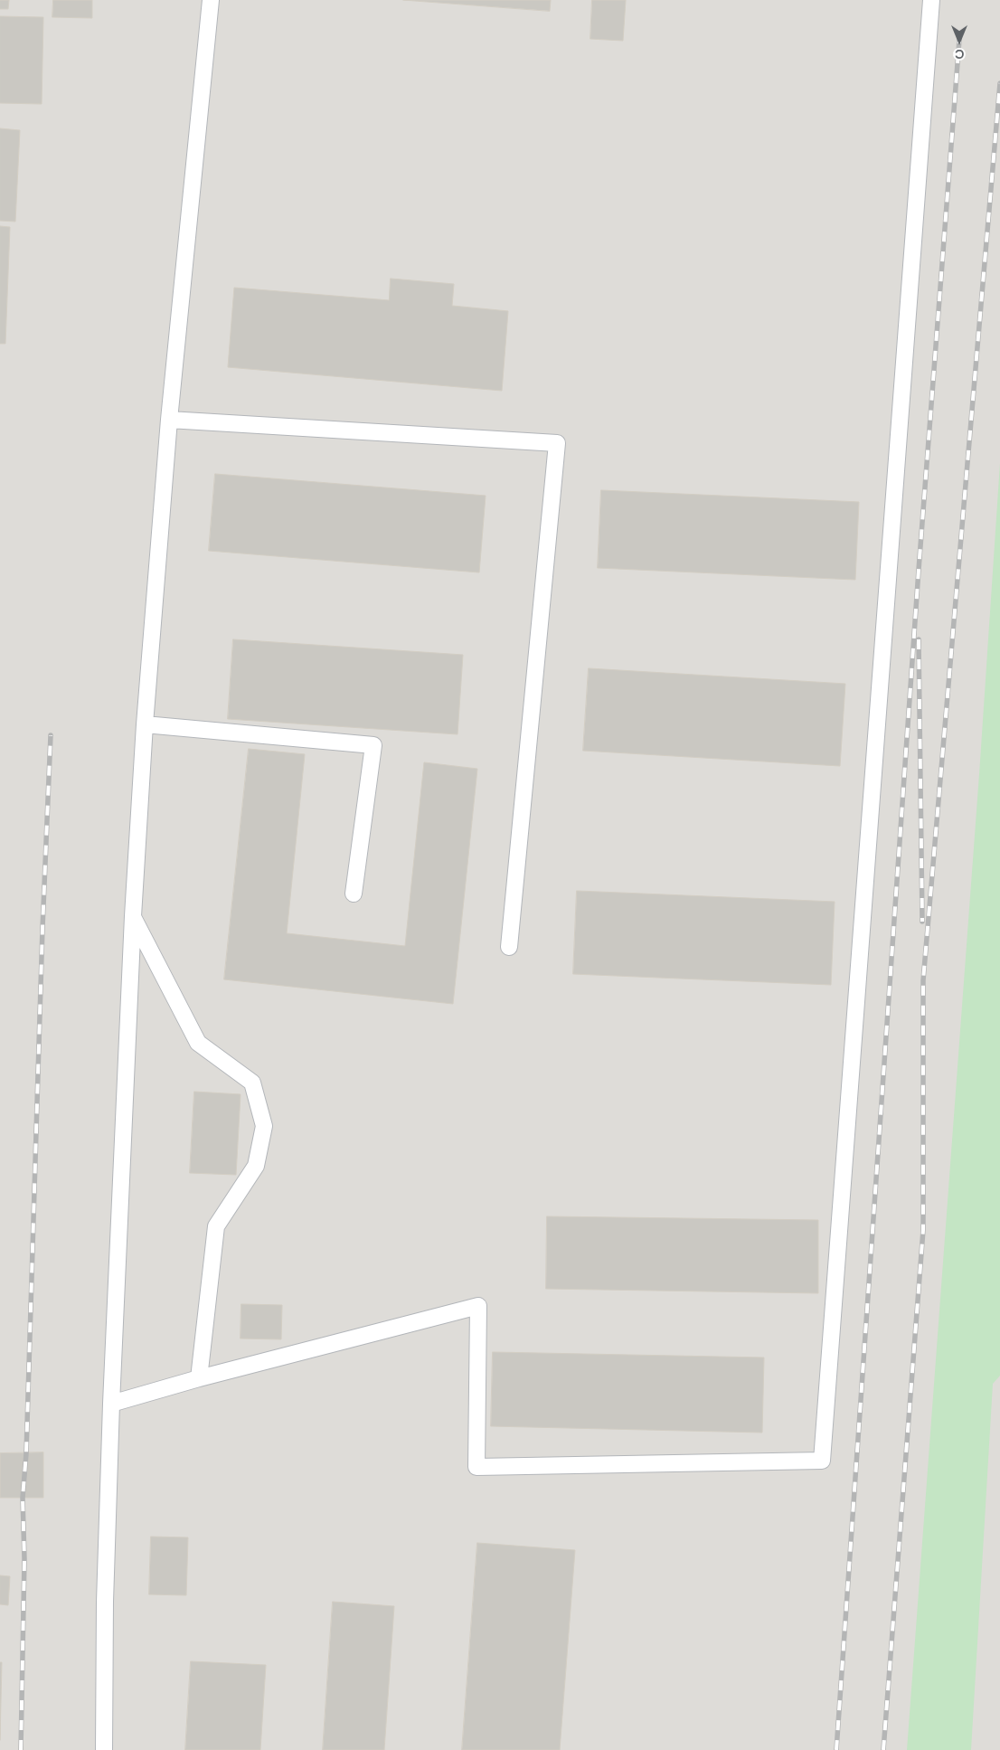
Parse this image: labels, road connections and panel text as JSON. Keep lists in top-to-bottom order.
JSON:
{
  "north": "bottom"
}
